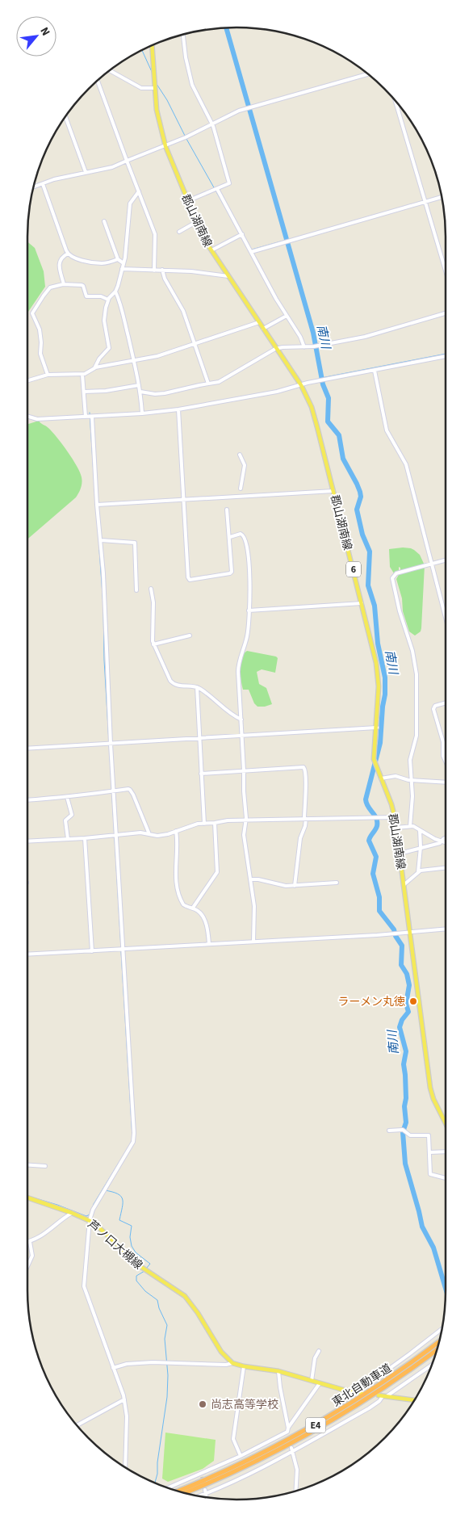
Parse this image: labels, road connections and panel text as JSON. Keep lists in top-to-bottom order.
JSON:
{
  "streets": {
    "highway": ["東北自動車道", "E4"],
    "main road": ["郡山湖南線", "6", "芦ノ口大槻線"]
  },
  "water": ["南川"],
  "places": ["ラーメン丸徳", "尚志高等学校"],
  "north": "top right"
}
